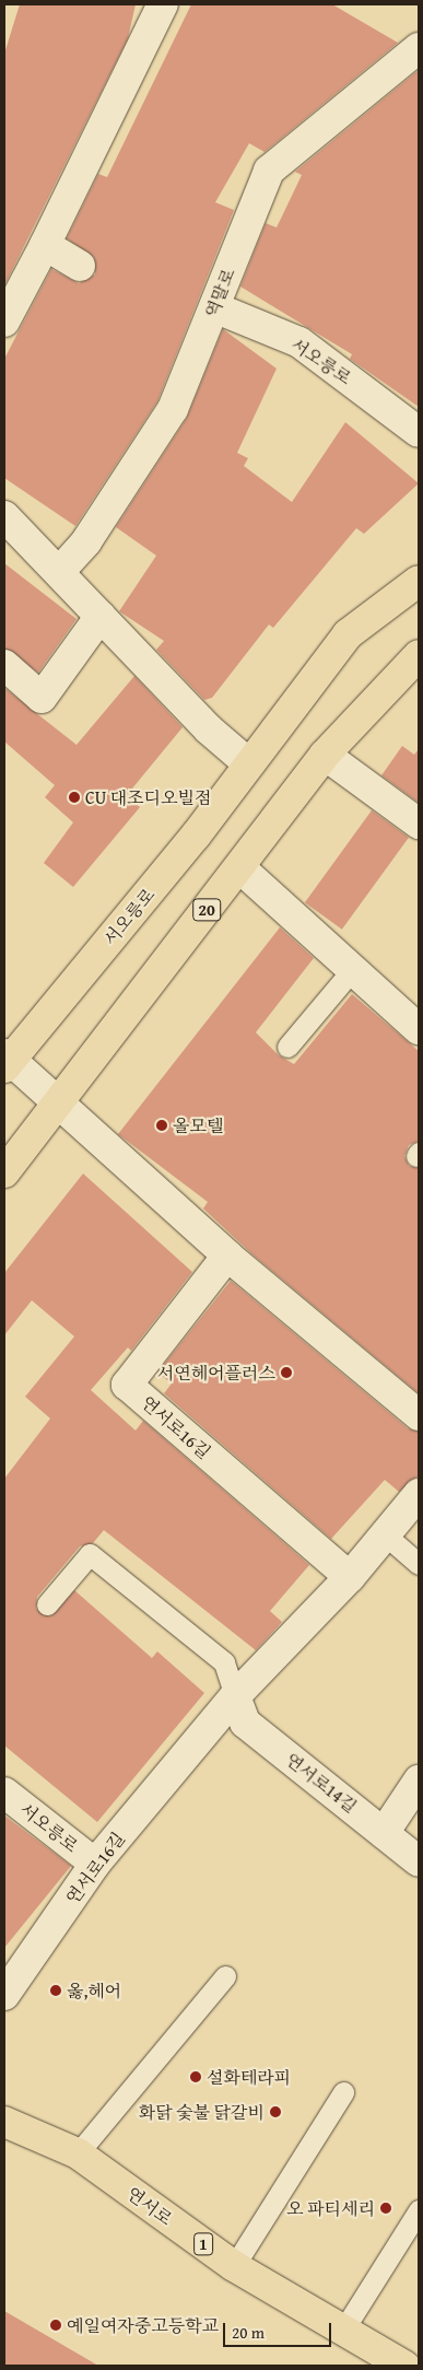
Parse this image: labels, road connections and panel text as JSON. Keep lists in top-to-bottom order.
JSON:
{
  "streets": {
    "main road": [
      "서오릉로",
      "20",
      "연서로",
      "1"
    ],
    "street": ["역말로", "연서로16길", "연서로14길"]
  },
  "crossings": [
    ["역말로", "서오릉로"],
    ["서오릉로", "연서로16길"],
    ["연서로16길", "연서로14길"]
  ],
  "places": [
    "CU 대조디오빌점",
    "올모텔",
    "서연헤어플러스",
    "옳,헤어",
    "설화테라피",
    "화닭 숯불 닭갈비",
    "오 파티세리",
    "예일여자중고등학교"
  ],
  "scale_bar": "20 m"
}
